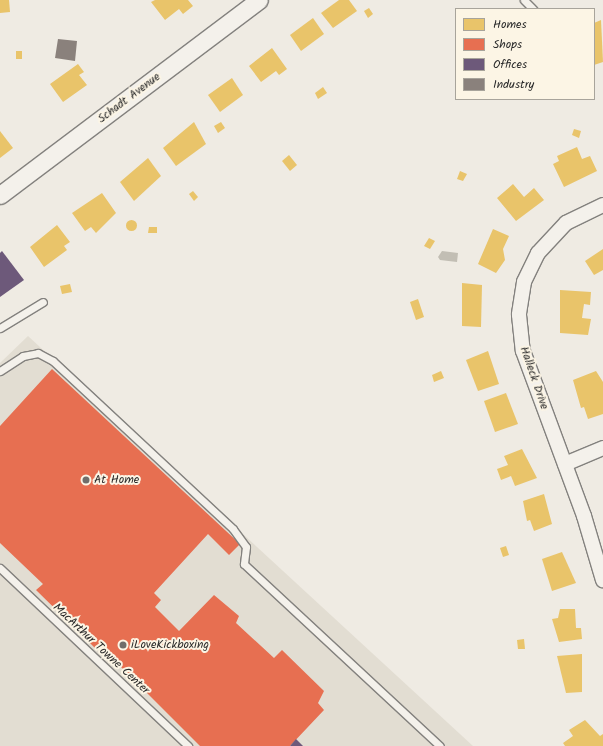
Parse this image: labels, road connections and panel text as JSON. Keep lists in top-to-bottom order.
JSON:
{
  "streets": {
    "street": ["Schadt Avenue", "Halleck Drive"],
    "lane": ["MacArthur Towne Center"]
  },
  "places": ["At Home", "iLoveKickboxing"],
  "legend": [
    "Homes",
    "Shops",
    "Offices",
    "Industry"
  ]
}
